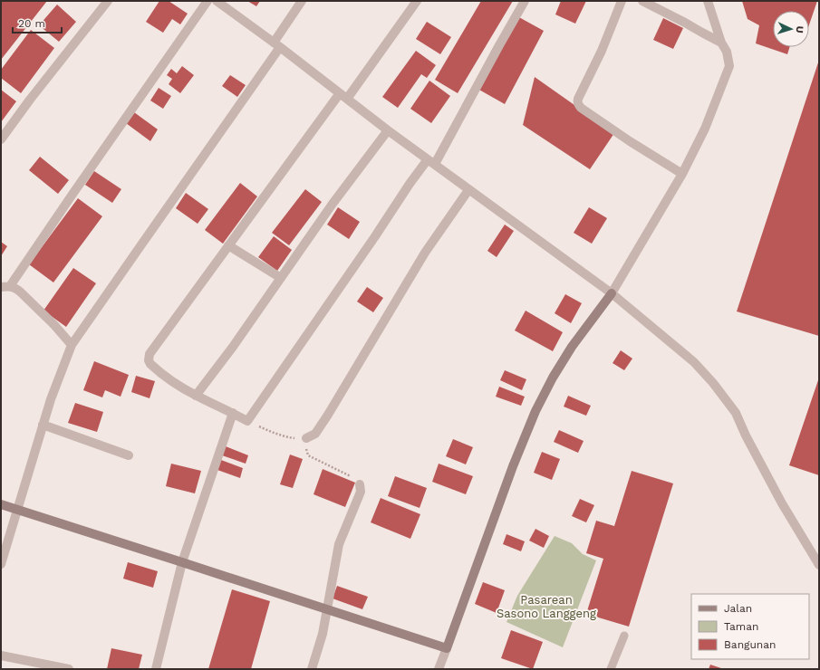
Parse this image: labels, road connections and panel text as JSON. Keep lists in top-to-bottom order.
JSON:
{
  "parks": ["Pasarean Sasono Langgeng"],
  "legend": ["Jalan", "Taman", "Bangunan"],
  "scale_bar": "20 m",
  "north": "right"
}
